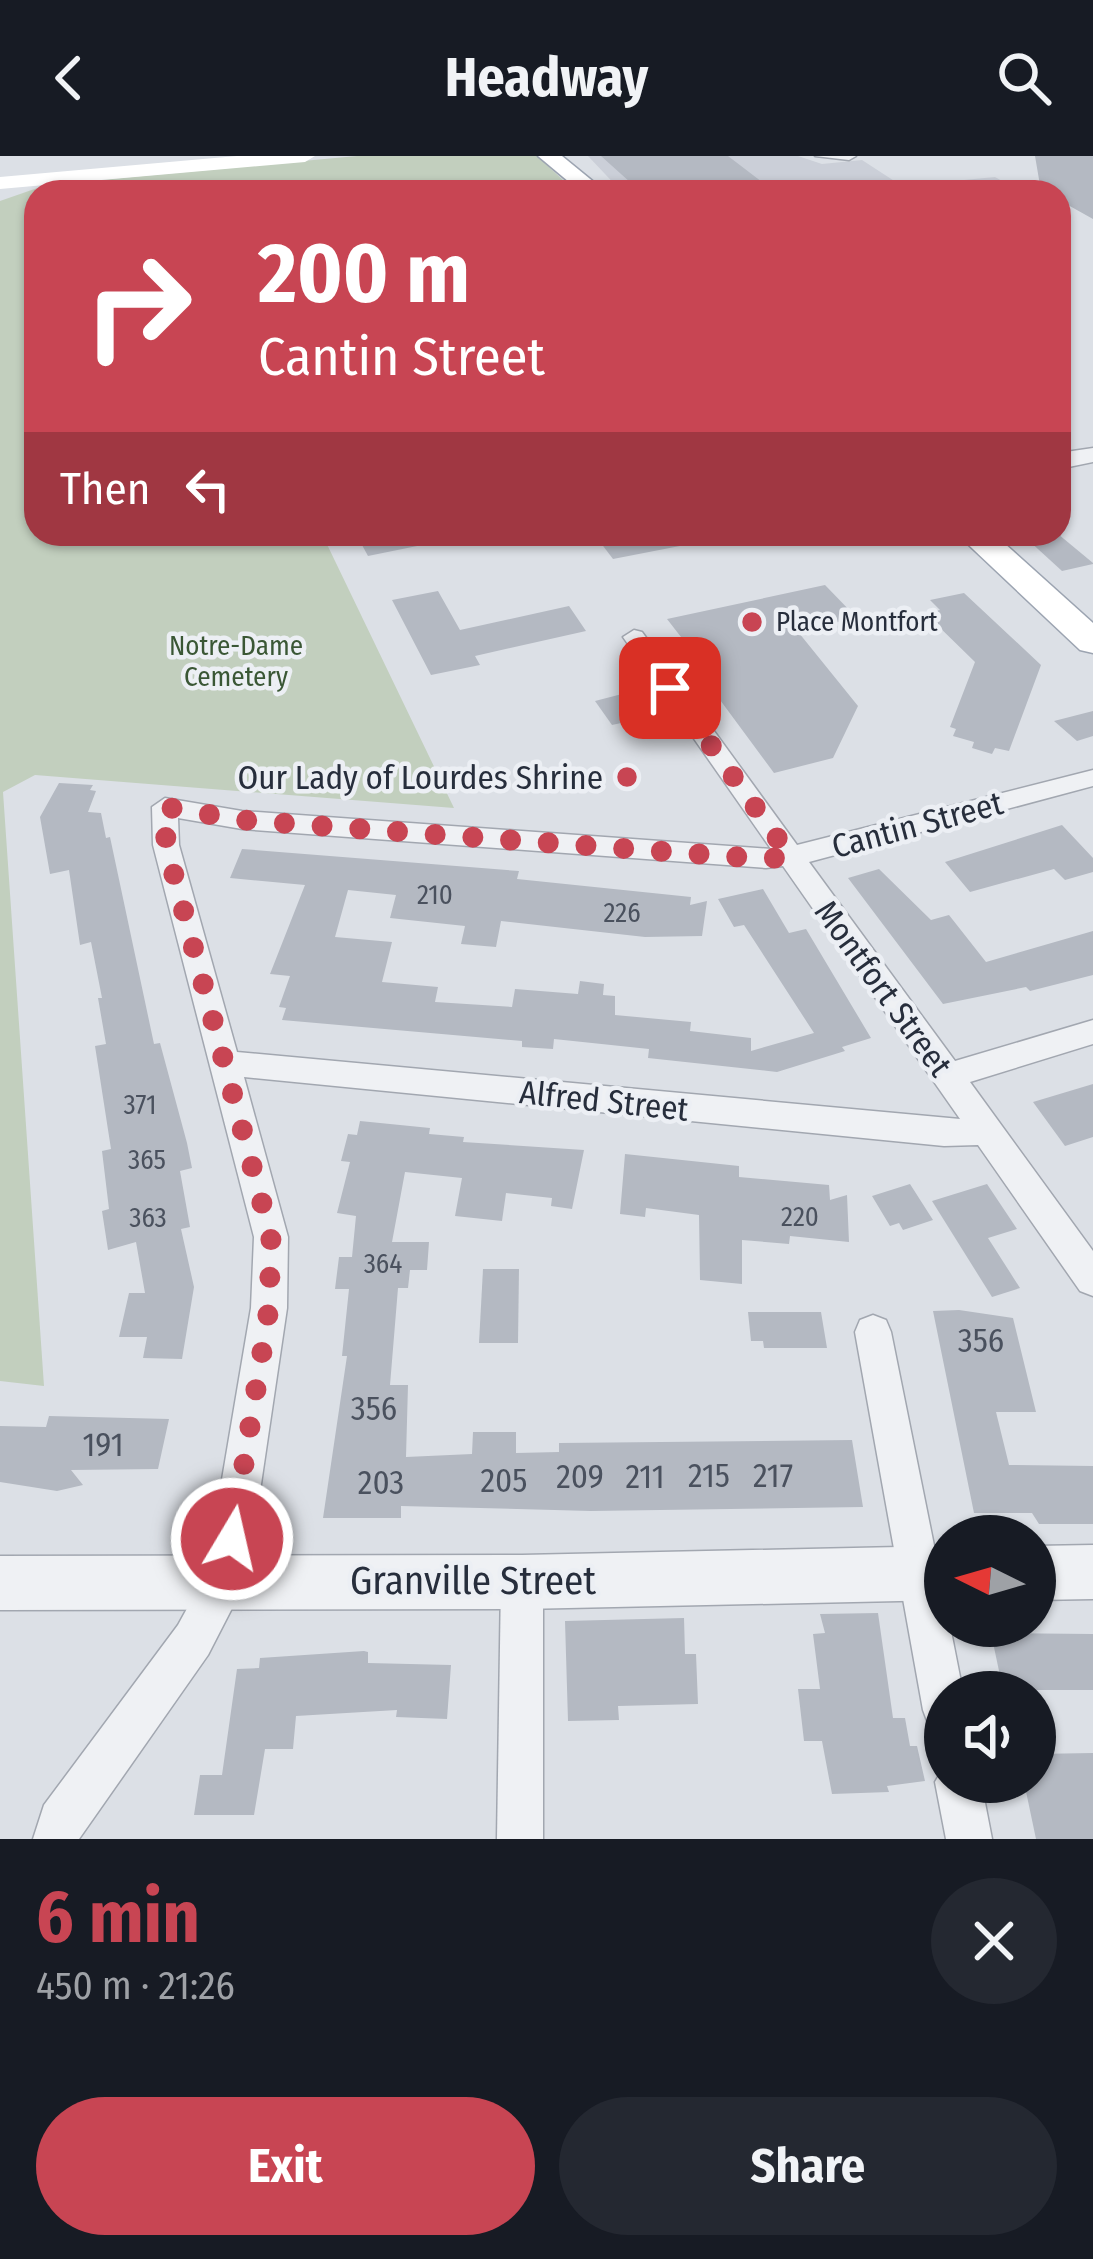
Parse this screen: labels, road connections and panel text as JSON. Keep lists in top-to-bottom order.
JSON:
{
  "streets": {
    "street": [
      "Cantin Street",
      "Montfort Street",
      "Alfred Street",
      "Granville Street"
    ]
  },
  "crossings": [
    ["Cantin Street", "Montfort Street"],
    ["Cantin Street", "Alfred Street"],
    ["Montfort Street", "Alfred Street"]
  ],
  "parks": ["Notre-Dame Cemetery"],
  "places": ["Place Montfort", "Our Lady of Lourdes Shrine"],
  "house_numbers": [
    "210",
    "226",
    "371",
    "365",
    "220",
    "363",
    "364",
    "356",
    "356",
    "191",
    "215",
    "217",
    "209",
    "211",
    "205",
    "203"
  ],
  "north": "left",
  "page": {
    "header": "Headway",
    "turn": ["200 m", "Cantin Street"],
    "then": "Then",
    "heading": ["6 min", "450 m · 21:26"],
    "buttons": ["Exit", "Share"]
  }
}
